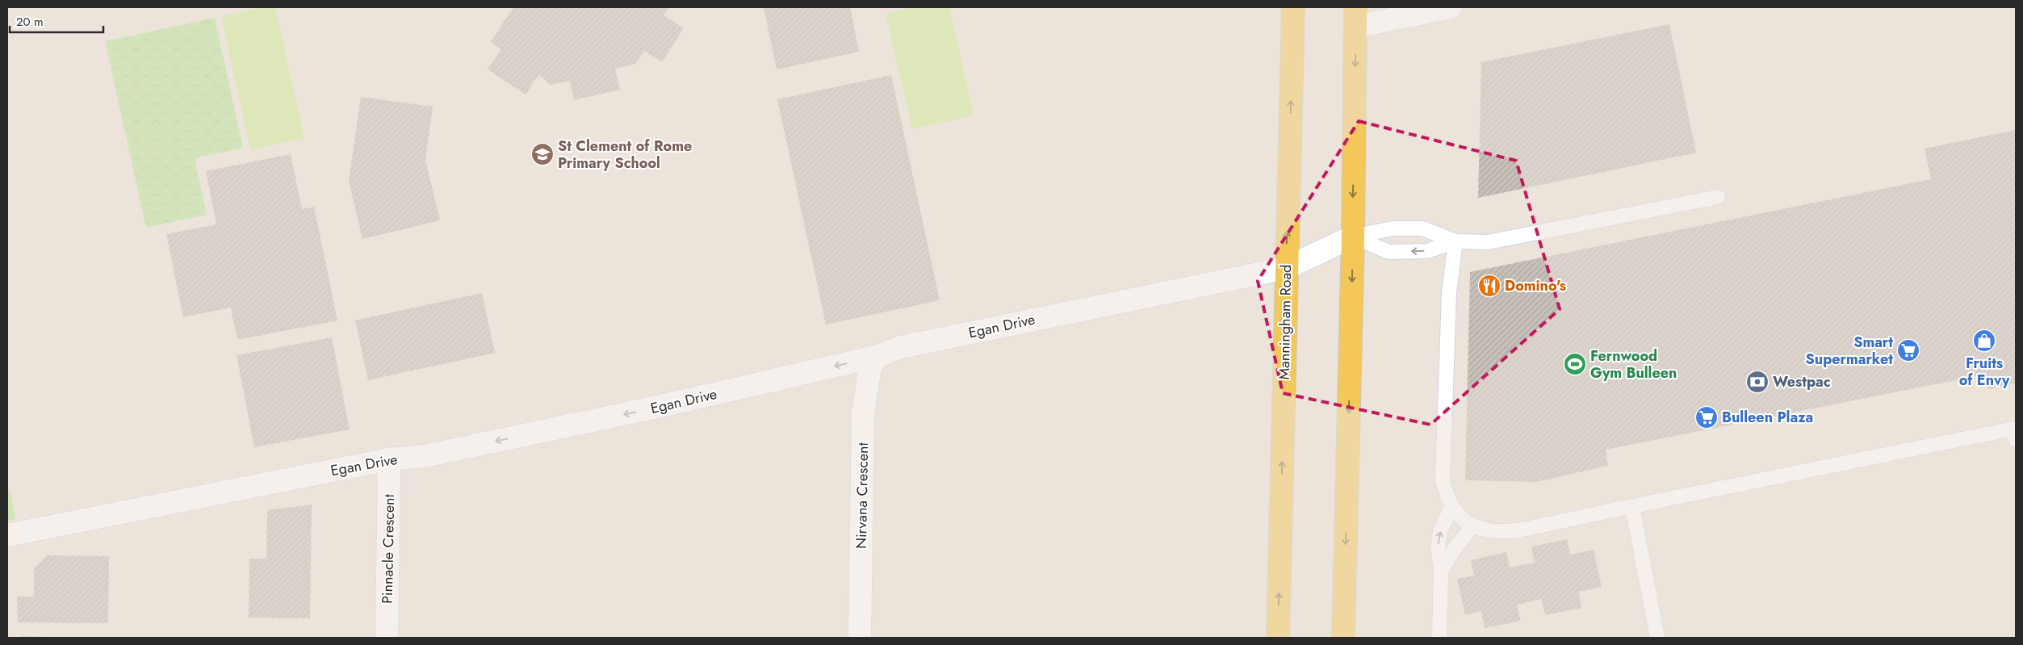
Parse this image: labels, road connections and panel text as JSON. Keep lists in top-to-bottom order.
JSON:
{
  "streets": {
    "main road": ["Manningham Road"],
    "street": ["Egan Drive", "Nirvana Crescent", "Pinnacle Crescent"]
  },
  "crossings": [
    ["Manningham Road", "Egan Drive"],
    ["Egan Drive", "Nirvana Crescent"],
    ["Egan Drive", "Pinnacle Crescent"]
  ],
  "one_way": ["Egan Drive"],
  "places": {
    "school or university": ["St Clement of Rome Primary School"],
    "restaurant": ["Domino's"],
    "shop": ["Fruits of Envy"],
    "supermarket": ["Smart Supermarket", "Bulleen Plaza"],
    "sports": ["Fernwood Gym Bulleen"],
    "bank": ["Westpac"]
  },
  "scale_bar": "20 m"
}
